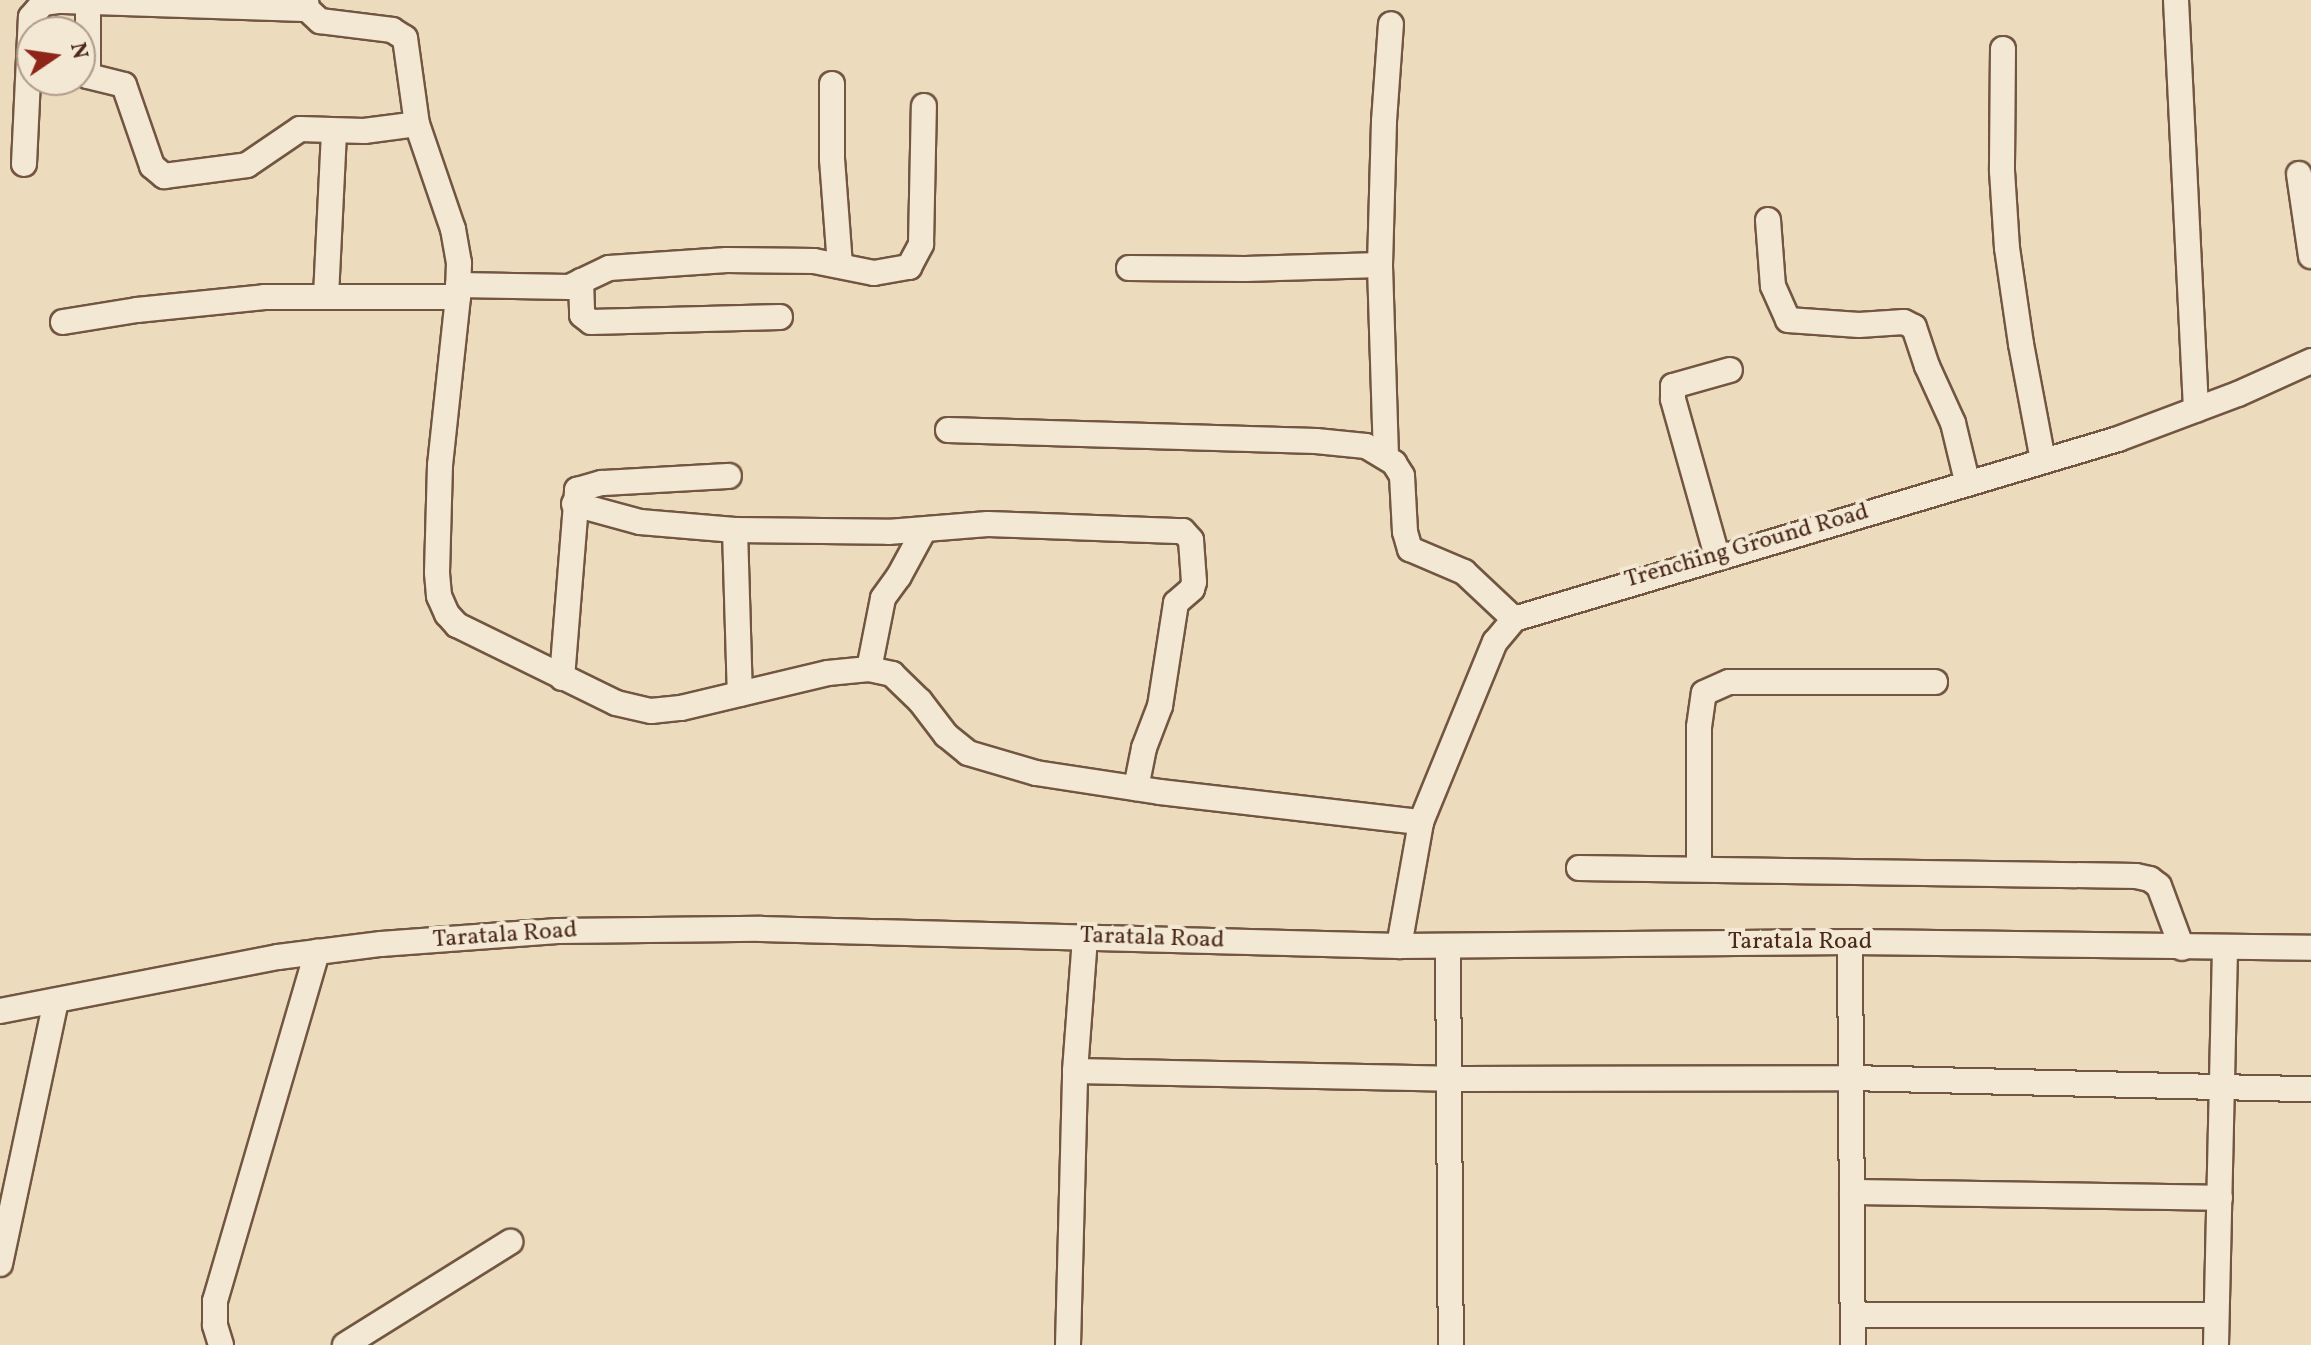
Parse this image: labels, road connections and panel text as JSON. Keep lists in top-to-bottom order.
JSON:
{
  "streets": {
    "street": ["Trenching Ground Road", "Taratala Road"]
  },
  "north": "right"
}
